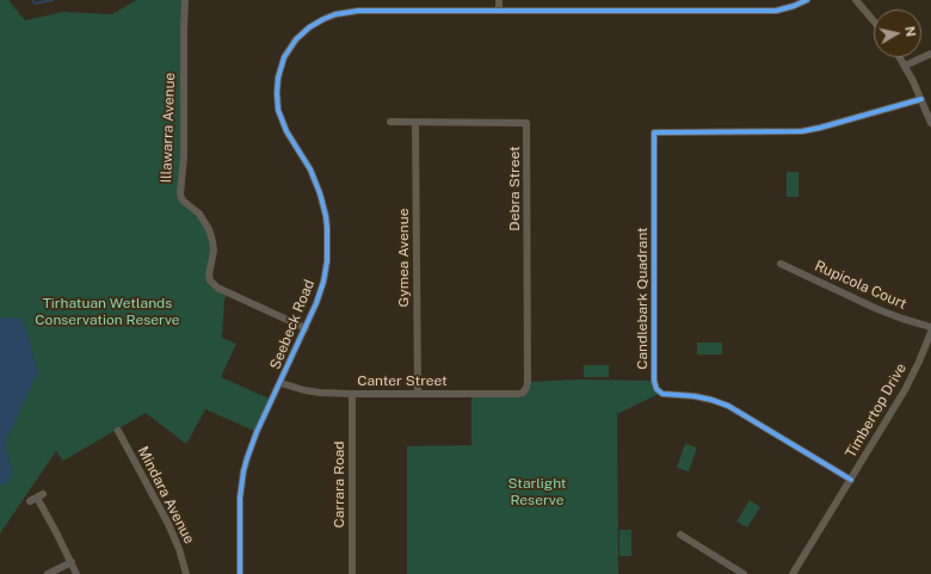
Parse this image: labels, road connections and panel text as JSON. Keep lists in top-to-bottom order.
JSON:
{
  "streets": {
    "street": [
      "Illawarra Avenue",
      "Debra Street",
      "Gymea Avenue",
      "Rupicola Court",
      "Candlebark Quadrant",
      "Seebeck Road",
      "Canter Street",
      "Timbertop Drive",
      "Carrara Road",
      "Mindara Avenue"
    ]
  },
  "crossings": [
    ["Illawarra Avenue", "Seebeck Road"],
    ["Debra Street", "Gymea Avenue"],
    ["Debra Street", "Canter Street"],
    ["Gymea Avenue", "Canter Street"],
    ["Candlebark Quadrant", "Timbertop Drive"],
    ["Seebeck Road", "Canter Street"],
    ["Canter Street", "Carrara Road"]
  ],
  "parks": ["Tirhatuan Wetlands Conservation Reserve", "Starlight Reserve"],
  "north": "right"
}
